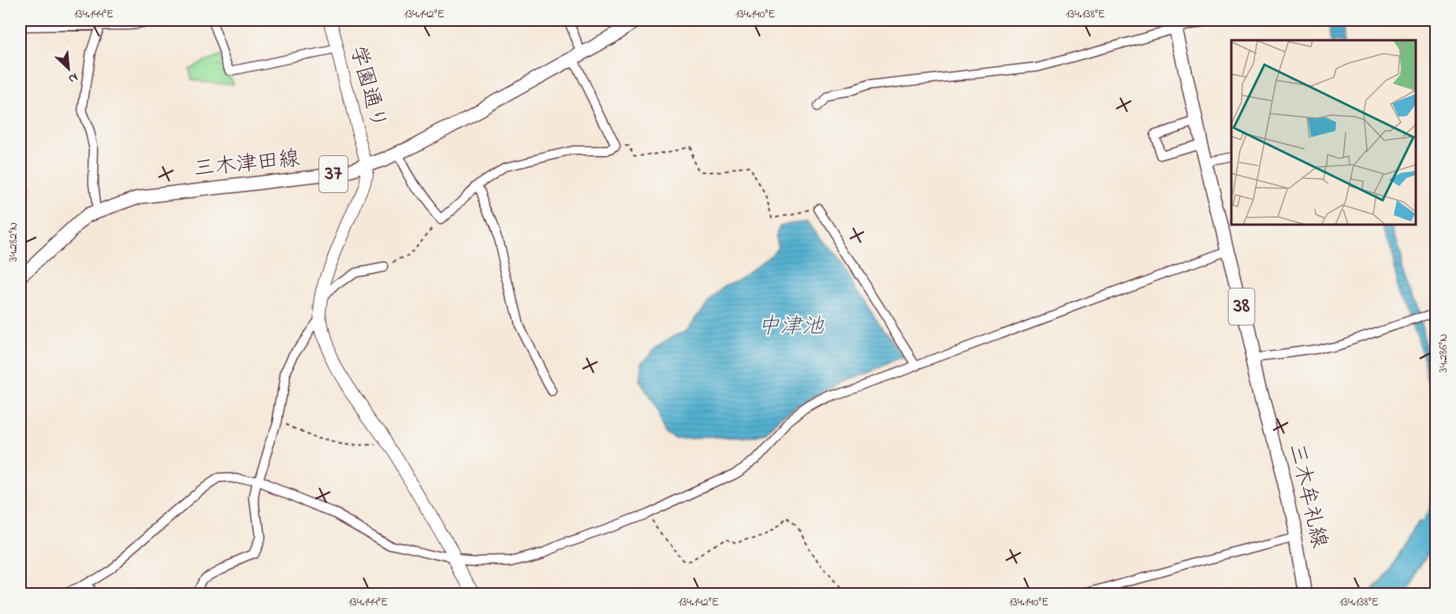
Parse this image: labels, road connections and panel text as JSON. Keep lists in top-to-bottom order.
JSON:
{
  "streets": {
    "main road": [
      "三木津田線",
      "37",
      "38",
      "三木牟礼線"
    ],
    "street": ["学園通り"]
  },
  "crossings": [
    ["学園通り", "三木津田線"]
  ],
  "water": ["中津池"],
  "north": "bottom right",
  "coordinates": [
    "134.144°E",
    "134.142°E",
    "134.140°E",
    "134.138°E",
    "34.282°N",
    "34.286°N"
  ]
}
